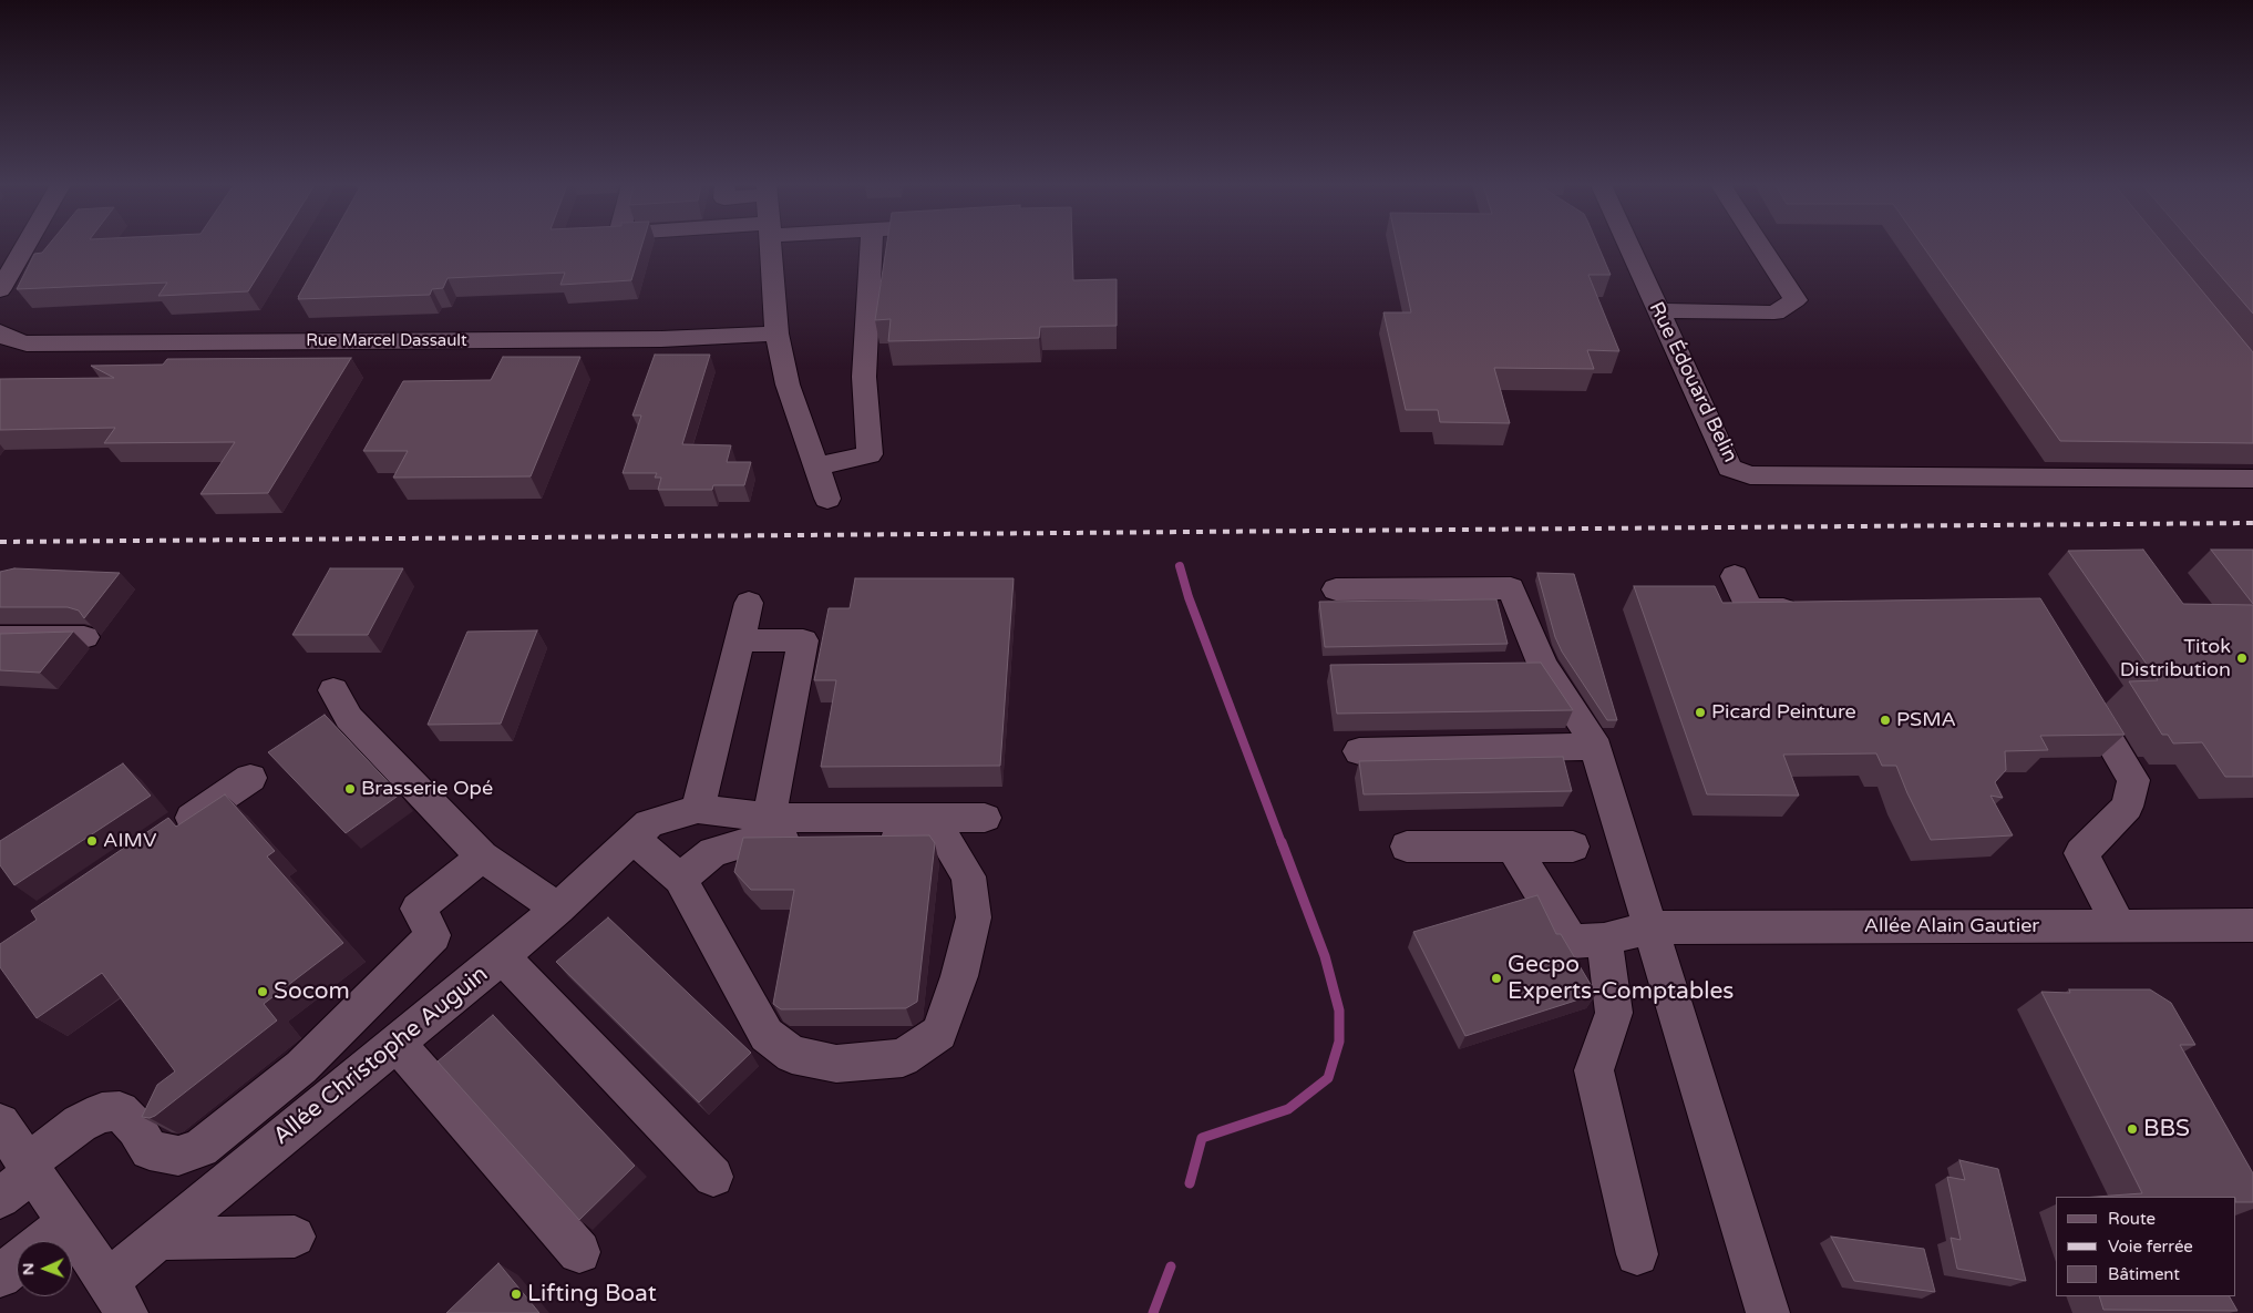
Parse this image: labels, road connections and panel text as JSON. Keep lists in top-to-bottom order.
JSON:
{
  "streets": {
    "street": [
      "Rue Marcel Dassault",
      "Rue Édouard Belin",
      "Allée Alain Gautier",
      "Allée Christophe Auguin"
    ]
  },
  "places": [
    "Titok Distribution",
    "Picard Peinture",
    "PSMA",
    "Brasserie Opé",
    "AIMV",
    "Gecpo Experts-Comptables",
    "Socom",
    "BBS",
    "Lifting Boat"
  ],
  "legend": ["Route", "Voie ferrée", "Bâtiment"],
  "north": "left"
}
